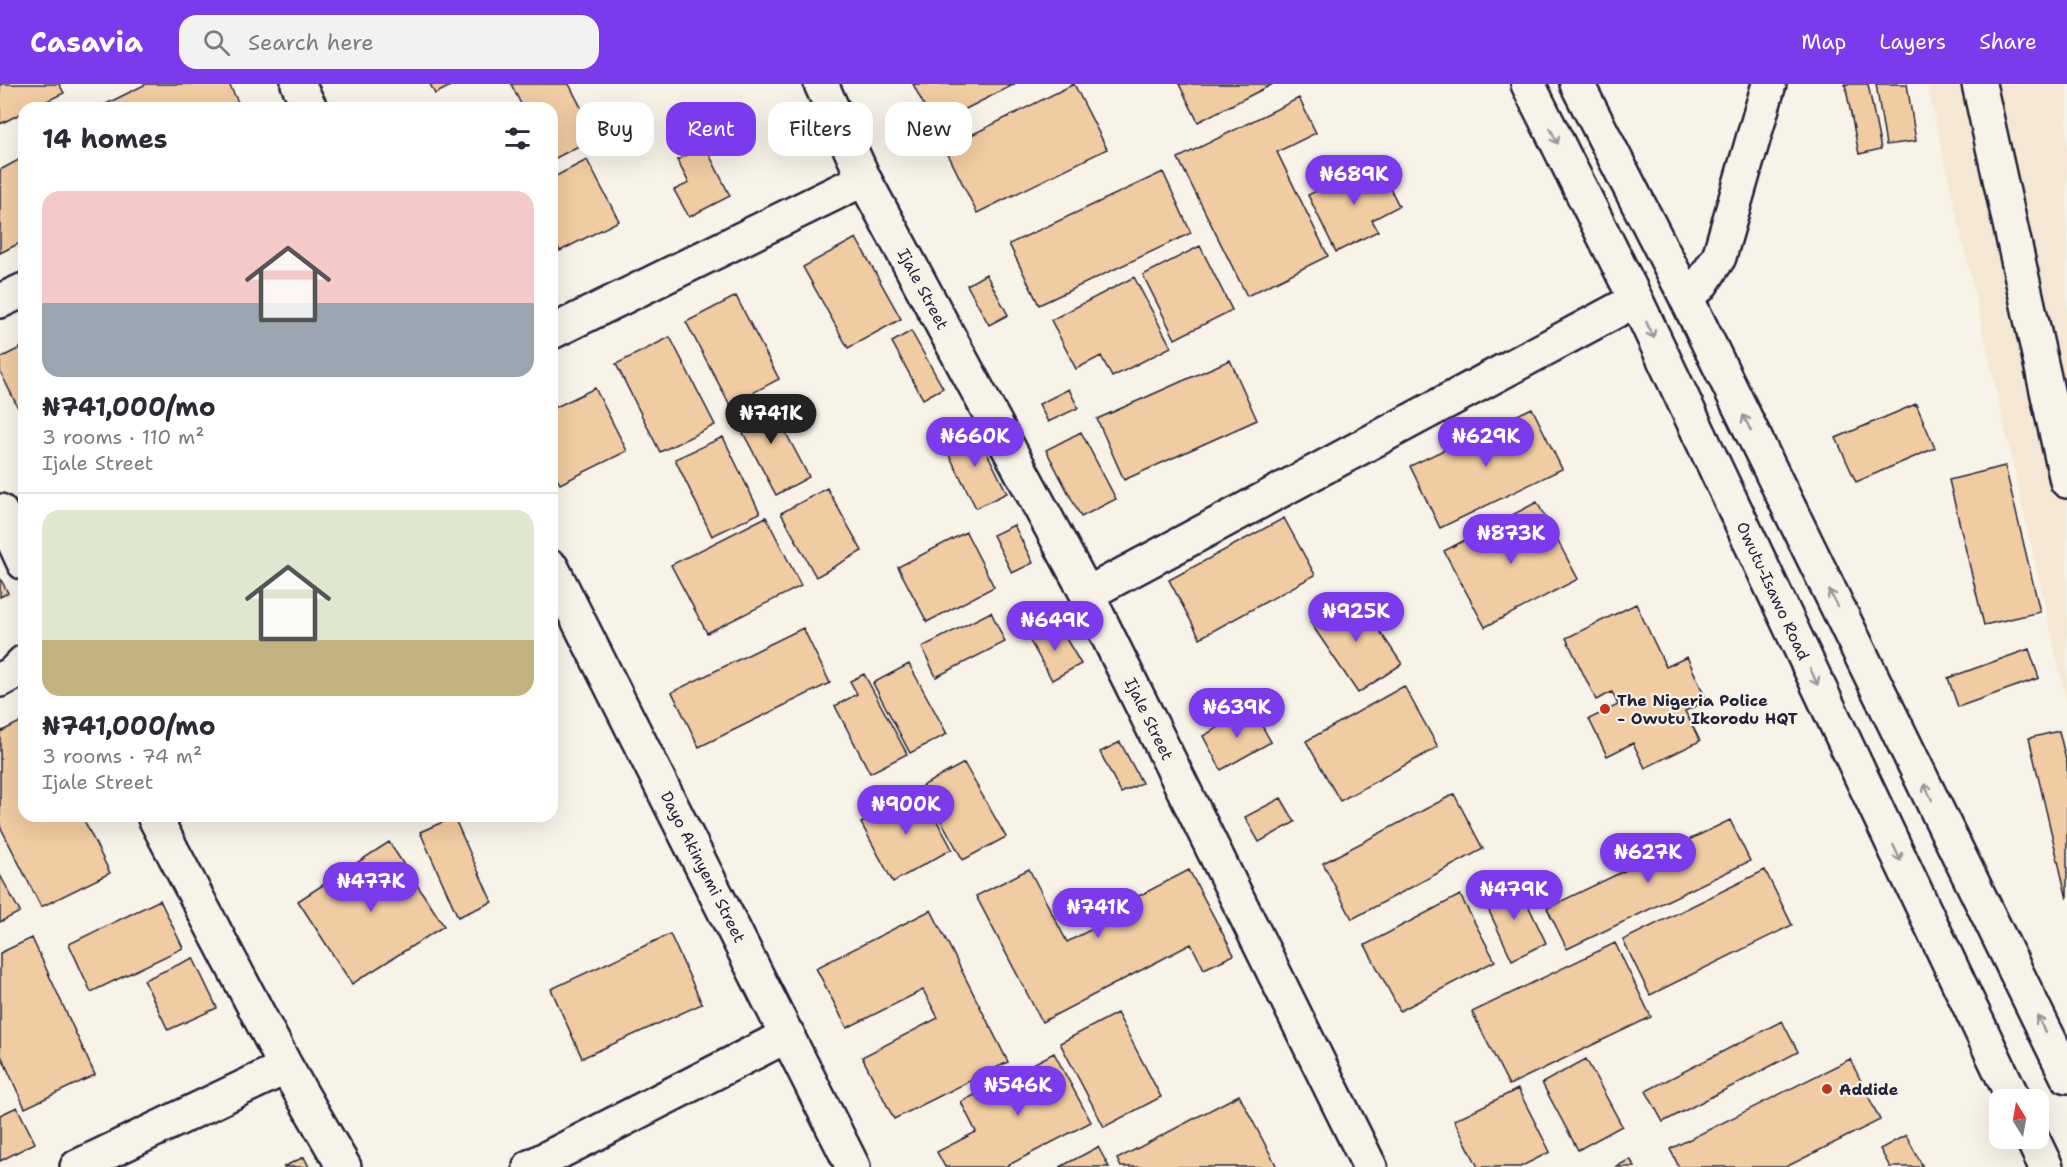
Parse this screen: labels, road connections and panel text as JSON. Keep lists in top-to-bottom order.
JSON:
{
  "streets": {
    "street": ["Ijale Street", "Owutu-Isawo Road", "Dayo Akinyemi Street"]
  },
  "places": ["The Nigeria Police - Owutu Ikorodu HQT", "Addide"],
  "north": "top",
  "page": {
    "header": "Casavia",
    "search": "Search here",
    "nav": ["Map", "Layers", "Share"],
    "chip": [
      "Buy",
      "Rent",
      "Filters",
      "New"
    ],
    "heading": "14 homes",
    "price": [
      "₦689K",
      "₦741K",
      "₦660K",
      "₦629K",
      "₦873K",
      "₦925K",
      "₦649K",
      "₦639K",
      "₦900K",
      "₦627K",
      "₦477K",
      "₦479K",
      "₦741K",
      "₦546K"
    ],
    "list": [
      {
        "name": "₦741,000/mo",
        "note": "3 rooms · 110 m² · Ijale Street"
      },
      {
        "name": "₦741,000/mo",
        "note": "3 rooms · 74 m² · Ijale Street"
      }
    ]
  }
}
